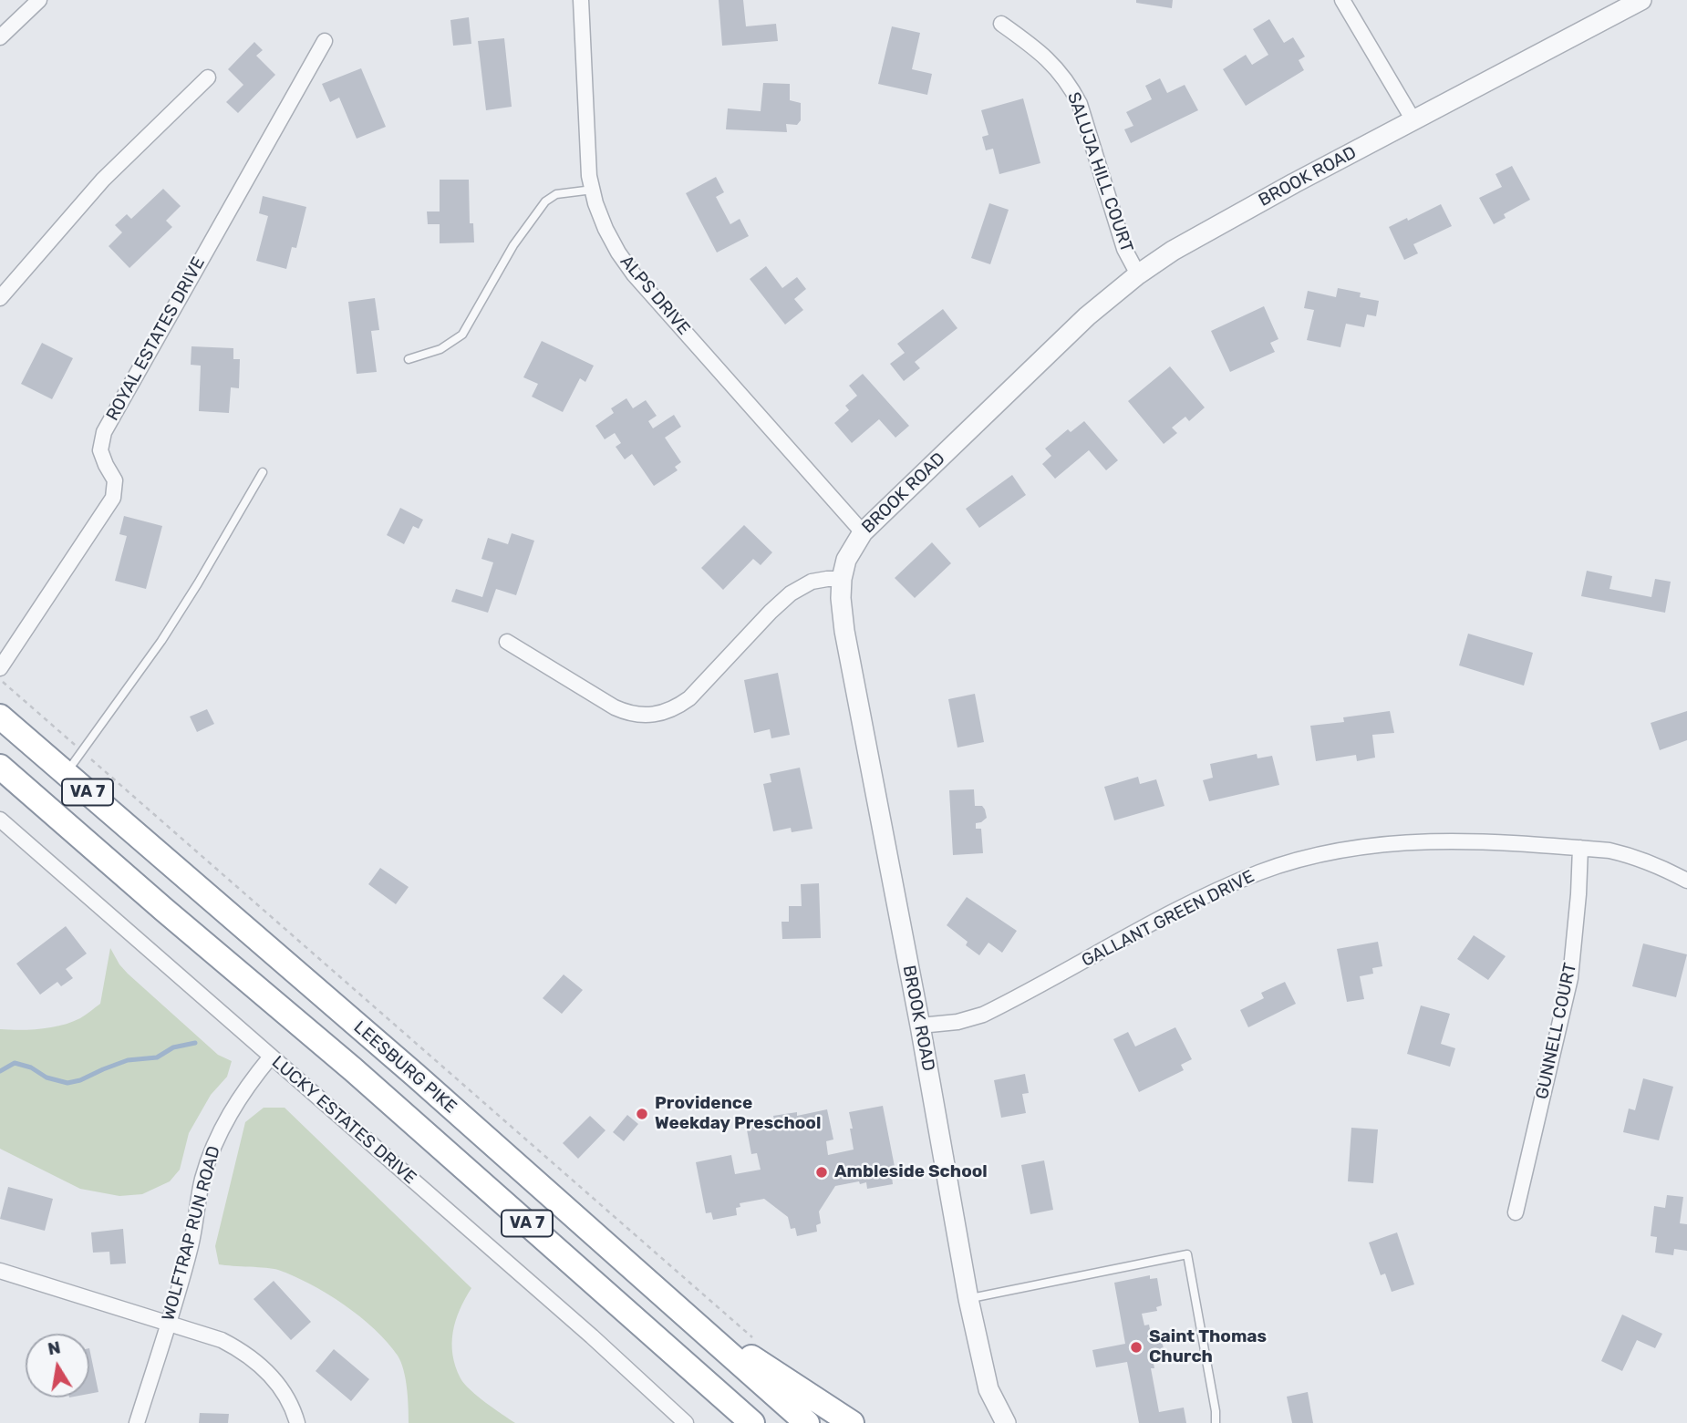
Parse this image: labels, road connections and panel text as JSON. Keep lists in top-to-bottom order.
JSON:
{
  "streets": {
    "highway": ["VA 7", "LEESBURG PIKE"],
    "street": [
      "SALUJA HILL COURT",
      "BROOK ROAD",
      "ALPS DRIVE",
      "ROYAL ESTATES DRIVE",
      "GALLANT GREEN DRIVE",
      "GUNNELL COURT",
      "LUCKY ESTATES DRIVE",
      "WOLFTRAP RUN ROAD"
    ]
  },
  "crossings": [
    ["SALUJA HILL COURT", "BROOK ROAD"],
    ["BROOK ROAD", "ALPS DRIVE"],
    ["BROOK ROAD", "GALLANT GREEN DRIVE"],
    ["GALLANT GREEN DRIVE", "GUNNELL COURT"],
    ["LUCKY ESTATES DRIVE", "WOLFTRAP RUN ROAD"]
  ],
  "places": ["Providence Weekday Preschool", "Ambleside School", "Saint Thomas Church"],
  "north": "top"
}
